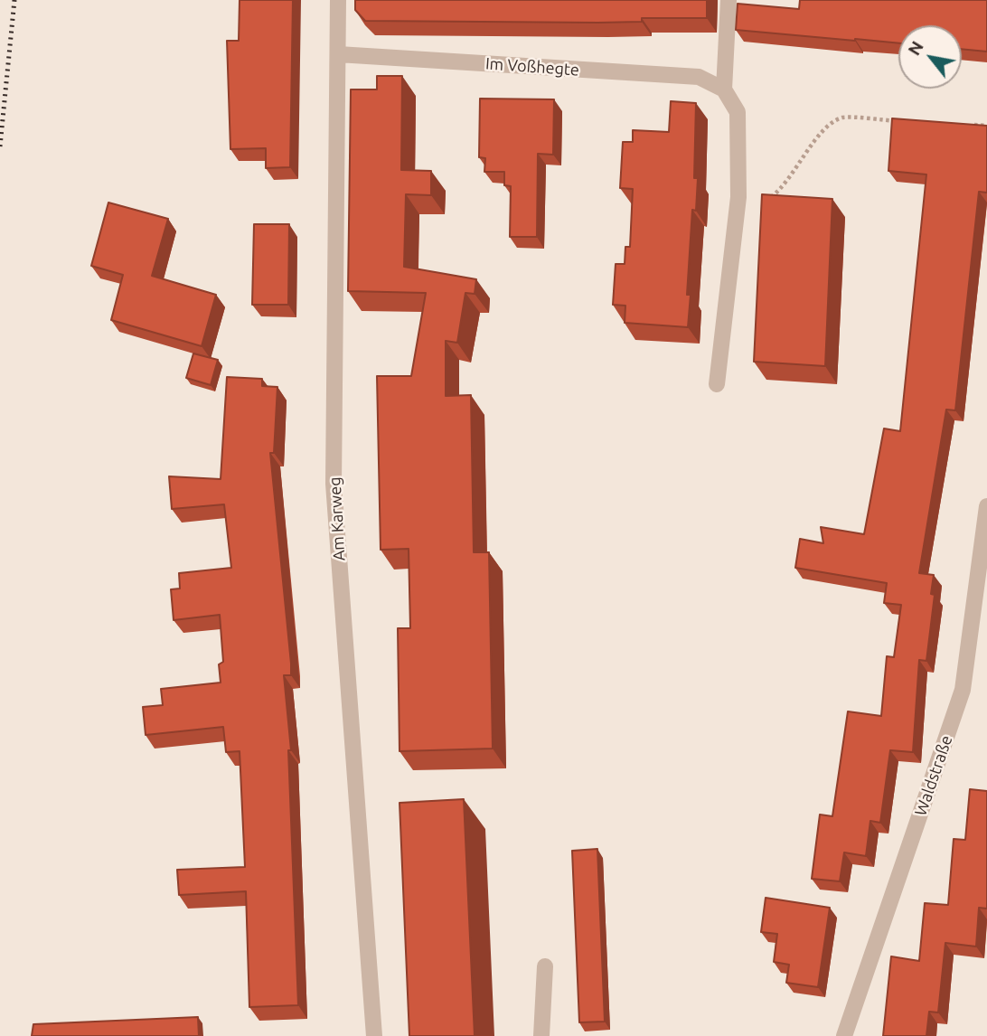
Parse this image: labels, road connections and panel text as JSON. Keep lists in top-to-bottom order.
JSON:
{
  "streets": {
    "street": ["Im Voßhegte", "Am Karweg", "Waldstraße"]
  },
  "crossings": [
    ["Im Voßhegte", "Am Karweg"]
  ],
  "north": "top left"
}
